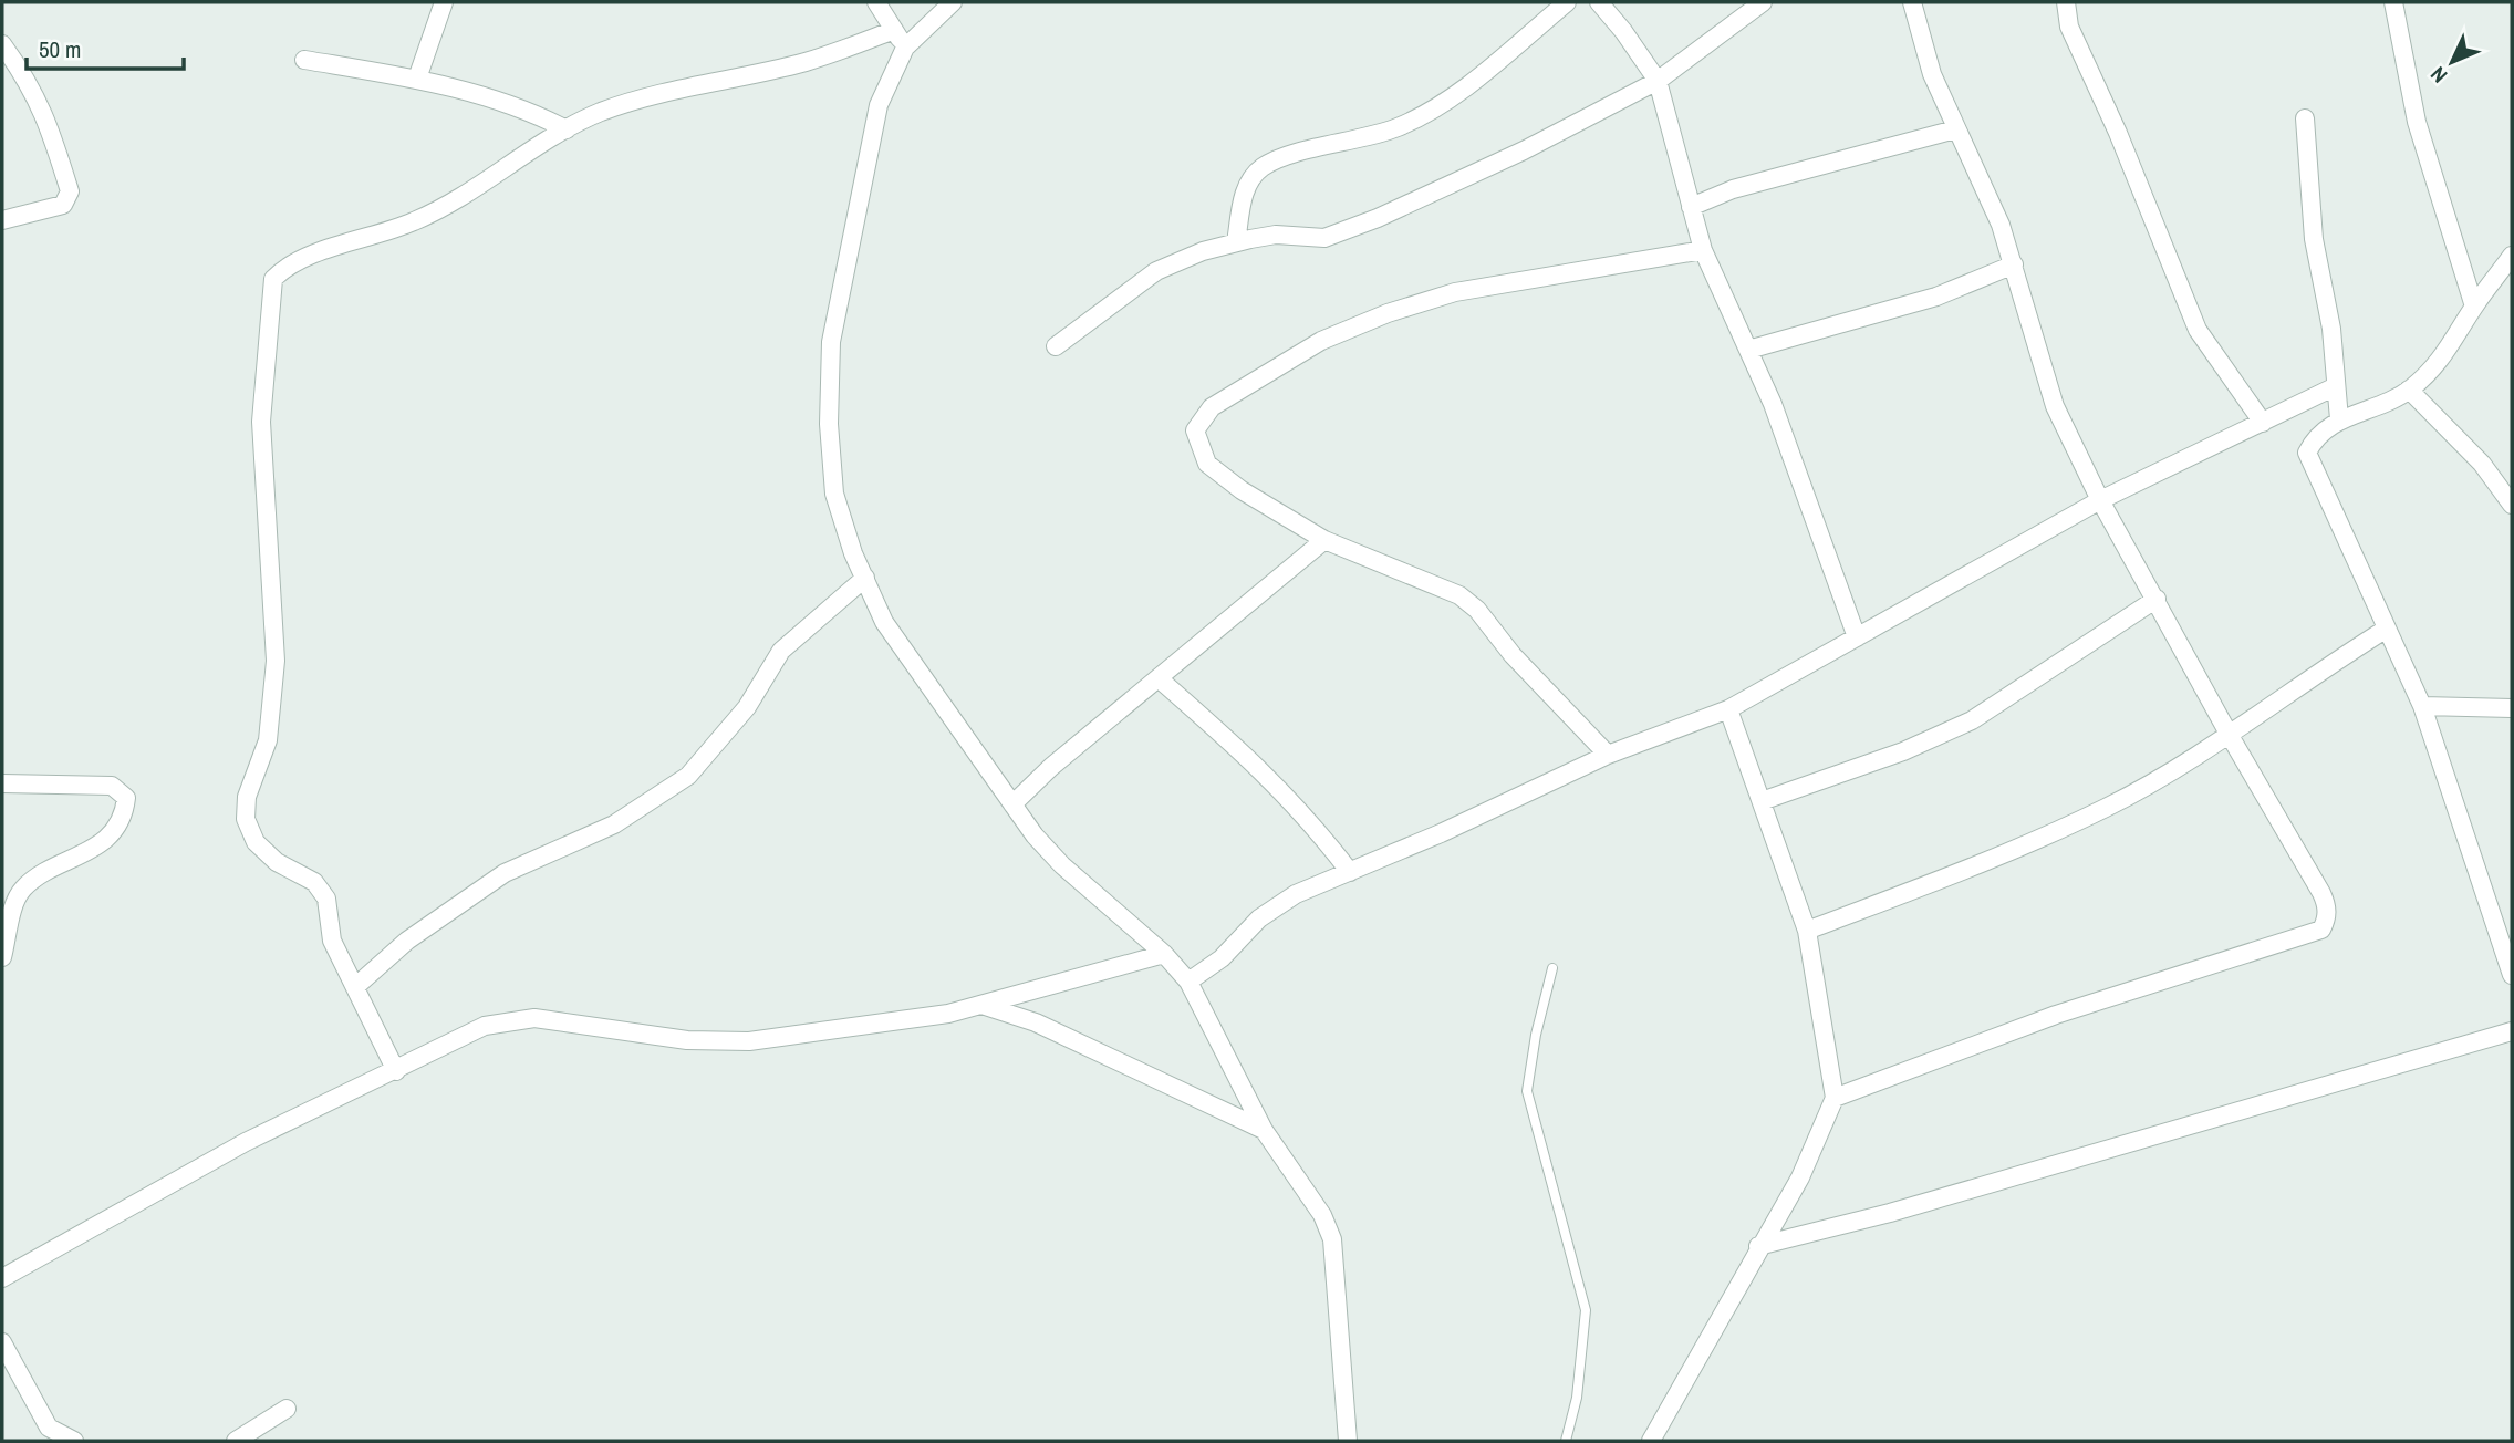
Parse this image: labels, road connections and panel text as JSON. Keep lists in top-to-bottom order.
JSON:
{
  "scale_bar": "50 m",
  "north": "bottom left"
}
